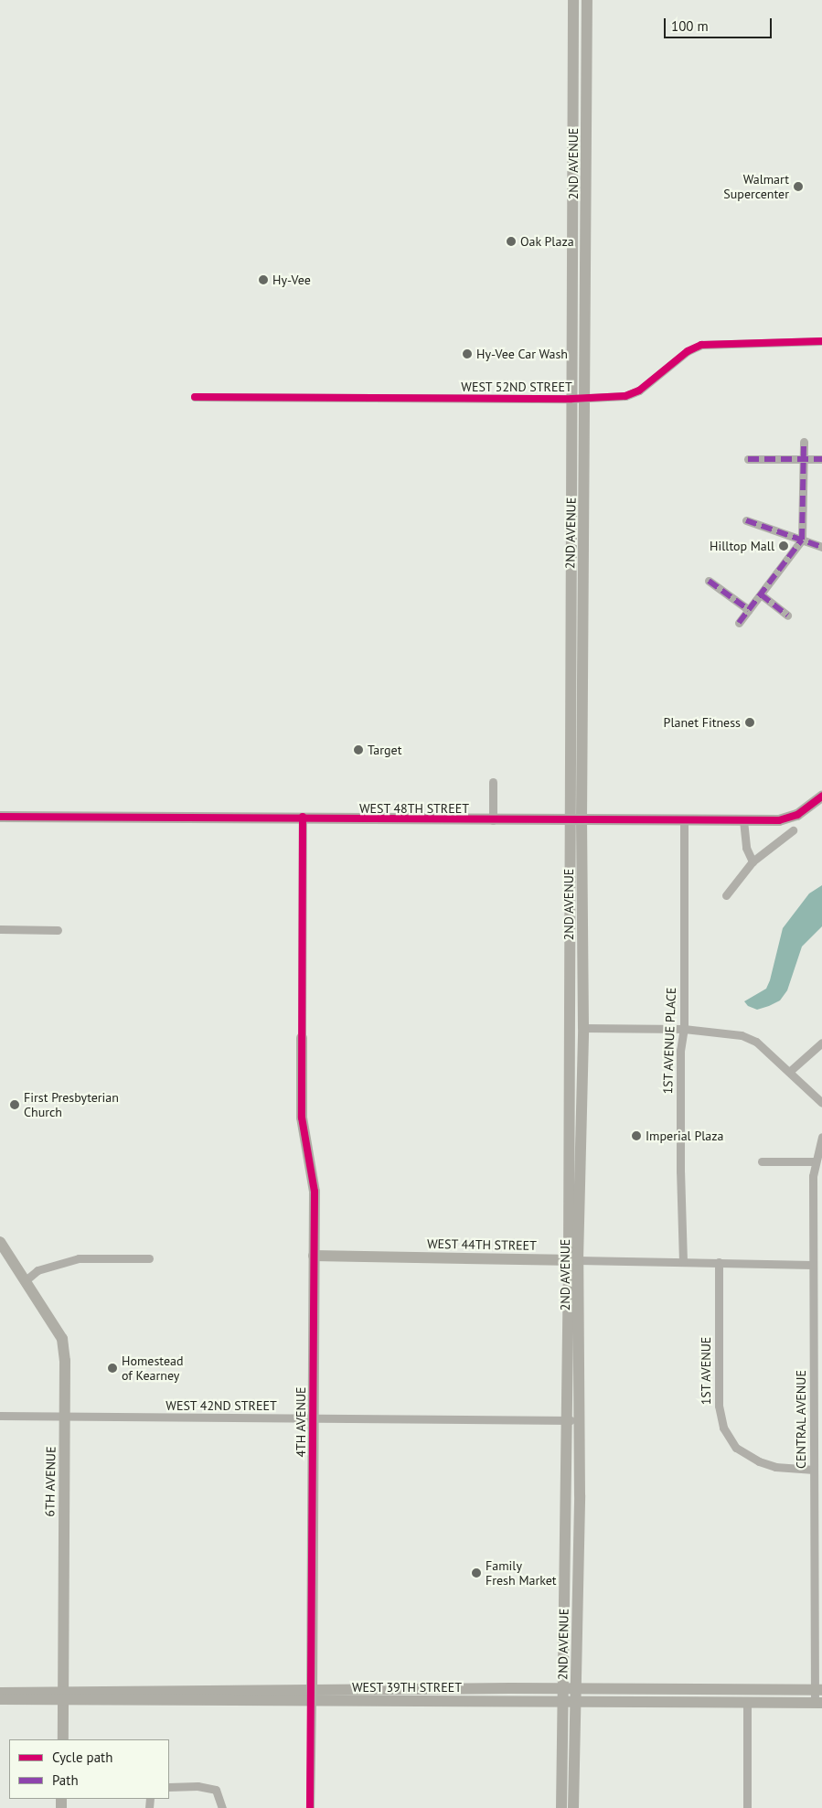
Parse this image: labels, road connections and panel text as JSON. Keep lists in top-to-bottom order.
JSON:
{
  "streets": {
    "main road": [
      "2ND AVENUE",
      "WEST 48TH STREET",
      "WEST 44TH STREET",
      "4TH AVENUE",
      "6TH AVENUE",
      "WEST 39TH STREET"
    ],
    "street": [
      "WEST 52ND STREET",
      "1ST AVENUE PLACE",
      "1ST AVENUE",
      "WEST 42ND STREET",
      "CENTRAL AVENUE"
    ]
  },
  "crossings": [
    ["2ND AVENUE", "WEST 52ND STREET"],
    ["2ND AVENUE", "WEST 48TH STREET"],
    ["2ND AVENUE", "WEST 44TH STREET"],
    ["2ND AVENUE", "WEST 42ND STREET"],
    ["2ND AVENUE", "WEST 39TH STREET"],
    ["WEST 48TH STREET", "1ST AVENUE PLACE"],
    ["1ST AVENUE PLACE", "WEST 44TH STREET"],
    ["WEST 44TH STREET", "1ST AVENUE"],
    ["WEST 44TH STREET", "CENTRAL AVENUE"],
    ["WEST 44TH STREET", "4TH AVENUE"],
    ["1ST AVENUE", "CENTRAL AVENUE"],
    ["WEST 42ND STREET", "4TH AVENUE"],
    ["WEST 42ND STREET", "6TH AVENUE"],
    ["CENTRAL AVENUE", "WEST 39TH STREET"],
    ["4TH AVENUE", "WEST 39TH STREET"],
    ["6TH AVENUE", "WEST 39TH STREET"]
  ],
  "places": [
    "Walmart Supercenter",
    "Oak Plaza",
    "Hy-Vee",
    "Hy-Vee Car Wash",
    "Hilltop Mall",
    "Planet Fitness",
    "Target",
    "First Presbyterian Church",
    "Imperial Plaza",
    "Homestead of Kearney",
    "Family Fresh Market"
  ],
  "legend": ["Cycle path", "Path"],
  "scale_bar": "100 m"
}
